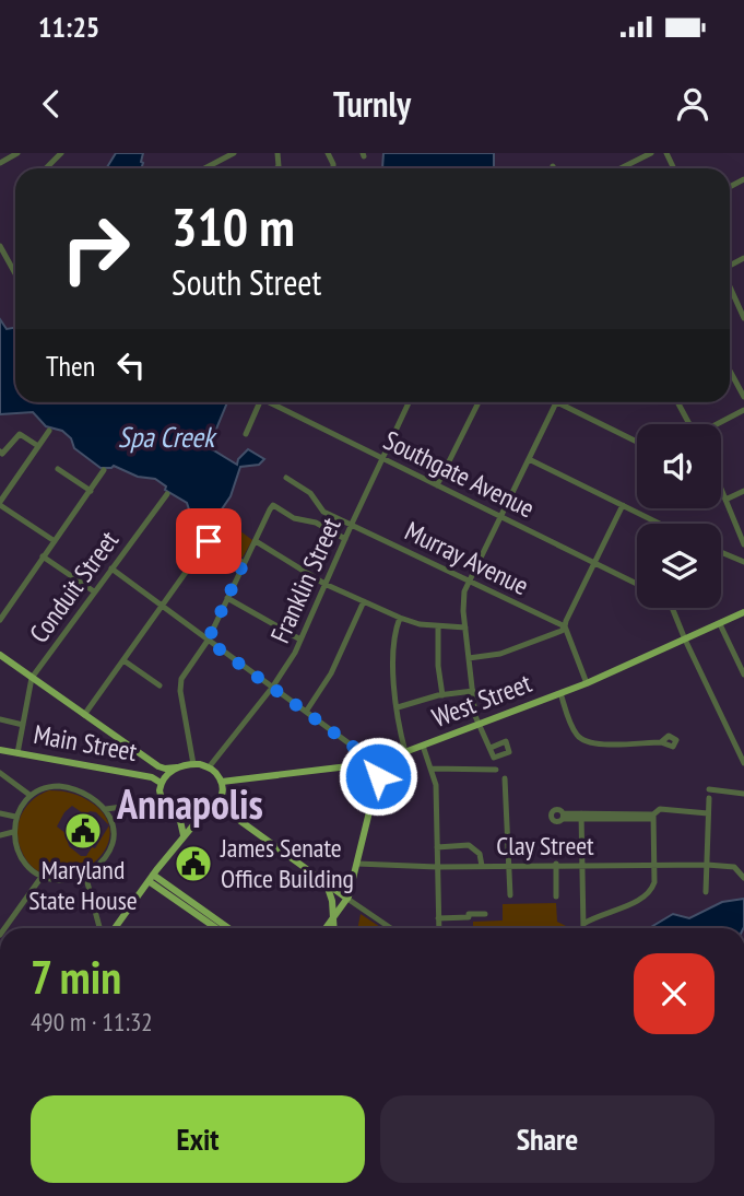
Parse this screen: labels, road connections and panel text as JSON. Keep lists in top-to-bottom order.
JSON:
{
  "streets": {
    "main road": ["West Street", "Main Street"],
    "street": [
      "Southgate Avenue",
      "Murray Avenue",
      "Franklin Street",
      "Conduit Street",
      "Clay Street"
    ]
  },
  "crossings": [
    ["Southgate Avenue", "Franklin Street"],
    ["Murray Avenue", "Franklin Street"],
    ["Franklin Street", "West Street"],
    ["Franklin Street", "Main Street"],
    ["Conduit Street", "Main Street"],
    ["West Street", "Main Street"]
  ],
  "districts": ["Annapolis"],
  "water": ["Spa Creek"],
  "places": {
    "public building": ["Maryland State House", "James Senate Office Building"]
  },
  "page": {
    "status": "11:25",
    "header": "Turnly",
    "turn": ["310 m", "South Street"],
    "then": "Then",
    "heading": ["7 min", "490 m · 11:32"],
    "buttons": ["Exit", "Share"]
  }
}
